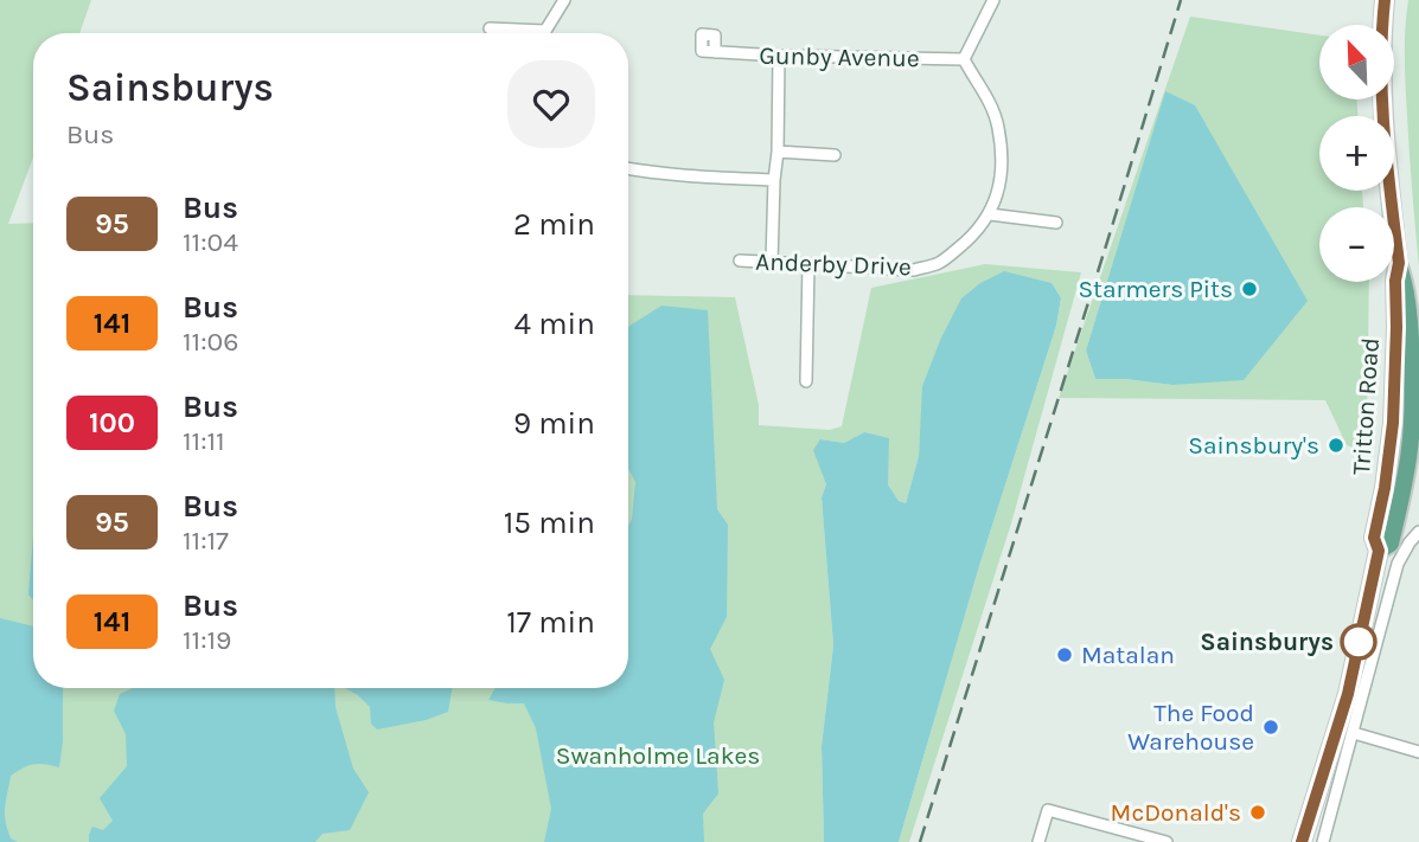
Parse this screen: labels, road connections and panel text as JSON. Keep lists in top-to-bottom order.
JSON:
{
  "streets": {
    "main road": ["Tritton Road"],
    "street": ["Gunby Avenue", "Anderby Drive"]
  },
  "crossings": [
    ["Gunby Avenue", "Anderby Drive"]
  ],
  "parks": ["Swanholme Lakes"],
  "places": [
    "Starmers Pits",
    "Sainsbury's",
    "Sainsburys",
    "Matalan",
    "The Food Warehouse",
    "McDonald's"
  ],
  "lines": ["bus line 95"],
  "north": "top left",
  "page": {
    "map_buttons": ["+", "−"],
    "heading": ["Sainsburys", "Bus"],
    "list": [
      {
        "mark": "95",
        "name": "Bus",
        "note": "11:04",
        "value": "2 min"
      },
      {
        "mark": "141",
        "name": "Bus",
        "note": "11:06",
        "value": "4 min"
      },
      {
        "mark": "100",
        "name": "Bus",
        "note": "11:11",
        "value": "9 min"
      },
      {
        "mark": "95",
        "name": "Bus",
        "note": "11:17",
        "value": "15 min"
      },
      {
        "mark": "141",
        "name": "Bus",
        "note": "11:19",
        "value": "17 min"
      }
    ]
  }
}
